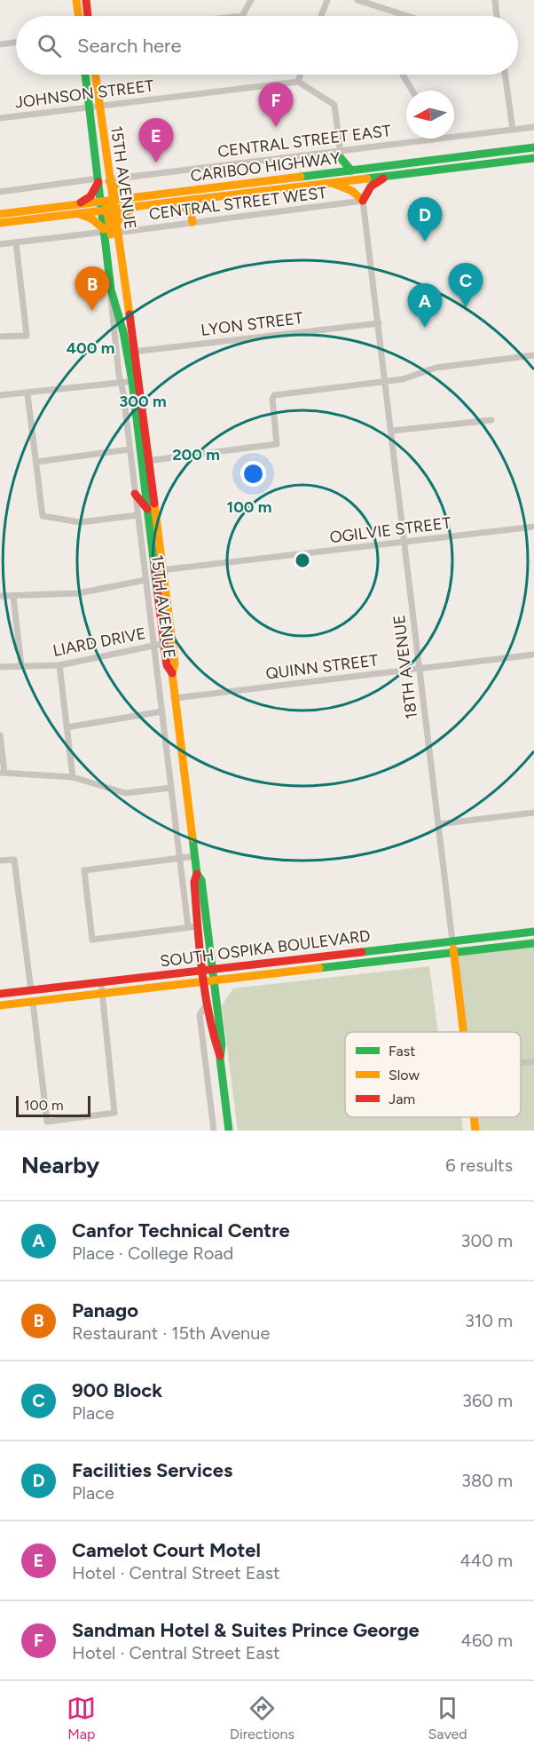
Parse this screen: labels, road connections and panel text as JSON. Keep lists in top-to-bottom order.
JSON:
{
  "streets": {
    "main road": [
      "CARIBOO HIGHWAY",
      "15TH AVENUE",
      "18TH AVENUE",
      "SOUTH OSPIKA BOULEVARD"
    ],
    "street": [
      "JOHNSON STREET",
      "CENTRAL STREET EAST",
      "CENTRAL STREET WEST",
      "LYON STREET",
      "OGILVIE STREET",
      "LIARD DRIVE",
      "QUINN STREET"
    ]
  },
  "crossings": [
    ["JOHNSON STREET", "15TH AVENUE"],
    ["CENTRAL STREET EAST", "15TH AVENUE"],
    ["CARIBOO HIGHWAY", "15TH AVENUE"],
    ["15TH AVENUE", "CENTRAL STREET WEST"],
    ["15TH AVENUE", "LYON STREET"],
    ["15TH AVENUE", "OGILVIE STREET"],
    ["15TH AVENUE", "LIARD DRIVE"],
    ["15TH AVENUE", "QUINN STREET"],
    ["15TH AVENUE", "SOUTH OSPIKA BOULEVARD"],
    ["CENTRAL STREET WEST", "18TH AVENUE"],
    ["LYON STREET", "18TH AVENUE"],
    ["OGILVIE STREET", "18TH AVENUE"],
    ["QUINN STREET", "18TH AVENUE"],
    ["18TH AVENUE", "SOUTH OSPIKA BOULEVARD"]
  ],
  "legend": ["Fast", "Slow", "Jam"],
  "scale_bar": "100 m",
  "north": "left",
  "page": {
    "search": "Search here",
    "pins": [
      "F",
      "E",
      "D",
      "C",
      "B",
      "A"
    ],
    "scale": "100 m",
    "heading": ["Nearby", "6 results"],
    "list": [
      {
        "mark": "A",
        "name": "Canfor Technical Centre",
        "note": "Place · College Road",
        "value": "300 m"
      },
      {
        "mark": "B",
        "name": "Panago",
        "note": "Restaurant · 15th Avenue",
        "value": "310 m"
      },
      {
        "mark": "C",
        "name": "900 Block",
        "note": "Place",
        "value": "360 m"
      },
      {
        "mark": "D",
        "name": "Facilities Services",
        "note": "Place",
        "value": "380 m"
      },
      {
        "mark": "E",
        "name": "Camelot Court Motel",
        "note": "Hotel · Central Street East",
        "value": "440 m"
      },
      {
        "mark": "F",
        "name": "Sandman Hotel & Suites Prince George",
        "note": "Hotel · Central Street East",
        "value": "460 m"
      }
    ],
    "nav": ["Map", "Directions", "Saved"]
  },
  "rings": [
    "400 m",
    "300 m",
    "200 m",
    "100 m"
  ]
}
